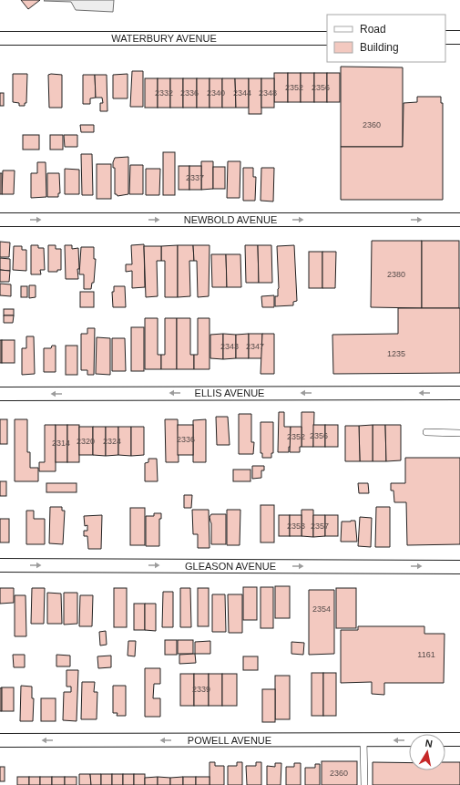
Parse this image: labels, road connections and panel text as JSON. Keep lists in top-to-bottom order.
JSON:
{
  "streets": {
    "street": [
      "WATERBURY AVENUE",
      "NEWBOLD AVENUE",
      "ELLIS AVENUE",
      "GLEASON AVENUE",
      "POWELL AVENUE"
    ]
  },
  "one_way": [
    "NEWBOLD AVENUE",
    "ELLIS AVENUE",
    "GLEASON AVENUE",
    "POWELL AVENUE"
  ],
  "house_numbers": [
    "2352",
    "2356",
    "2332",
    "2336",
    "2340",
    "2344",
    "2348",
    "2360",
    "2337",
    "2380",
    "2343",
    "2347",
    "1235",
    "2356",
    "2352",
    "2336",
    "2320",
    "2324",
    "2314",
    "2353",
    "2357",
    "2354",
    "1161",
    "2339",
    "2360"
  ],
  "legend": ["Road", "Building"],
  "north": "top"
}
